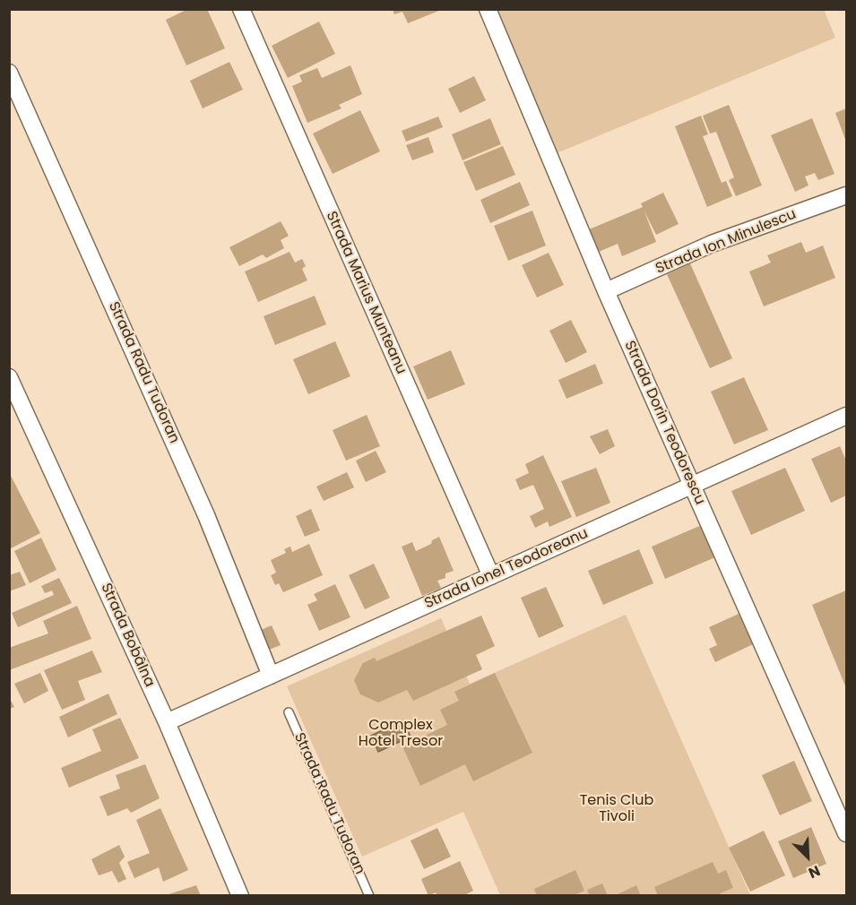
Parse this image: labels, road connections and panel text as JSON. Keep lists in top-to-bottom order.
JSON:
{
  "streets": {
    "street": [
      "Strada Ion Minulescu",
      "Strada Marius Munteanu",
      "Strada Radu Tudoran",
      "Strada Dorin Teodorescu",
      "Strada Ionel Teodoreanu",
      "Strada Bobâlna"
    ]
  },
  "crossings": [
    ["Strada Ion Minulescu", "Strada Dorin Teodorescu"],
    ["Strada Marius Munteanu", "Strada Ionel Teodoreanu"],
    ["Strada Radu Tudoran", "Strada Ionel Teodoreanu"],
    ["Strada Dorin Teodorescu", "Strada Ionel Teodoreanu"],
    ["Strada Ionel Teodoreanu", "Strada Bobâlna"]
  ],
  "parks": ["Complex Hotel Tresor", "Tenis Club Tivoli"],
  "north": "bottom right"
}
